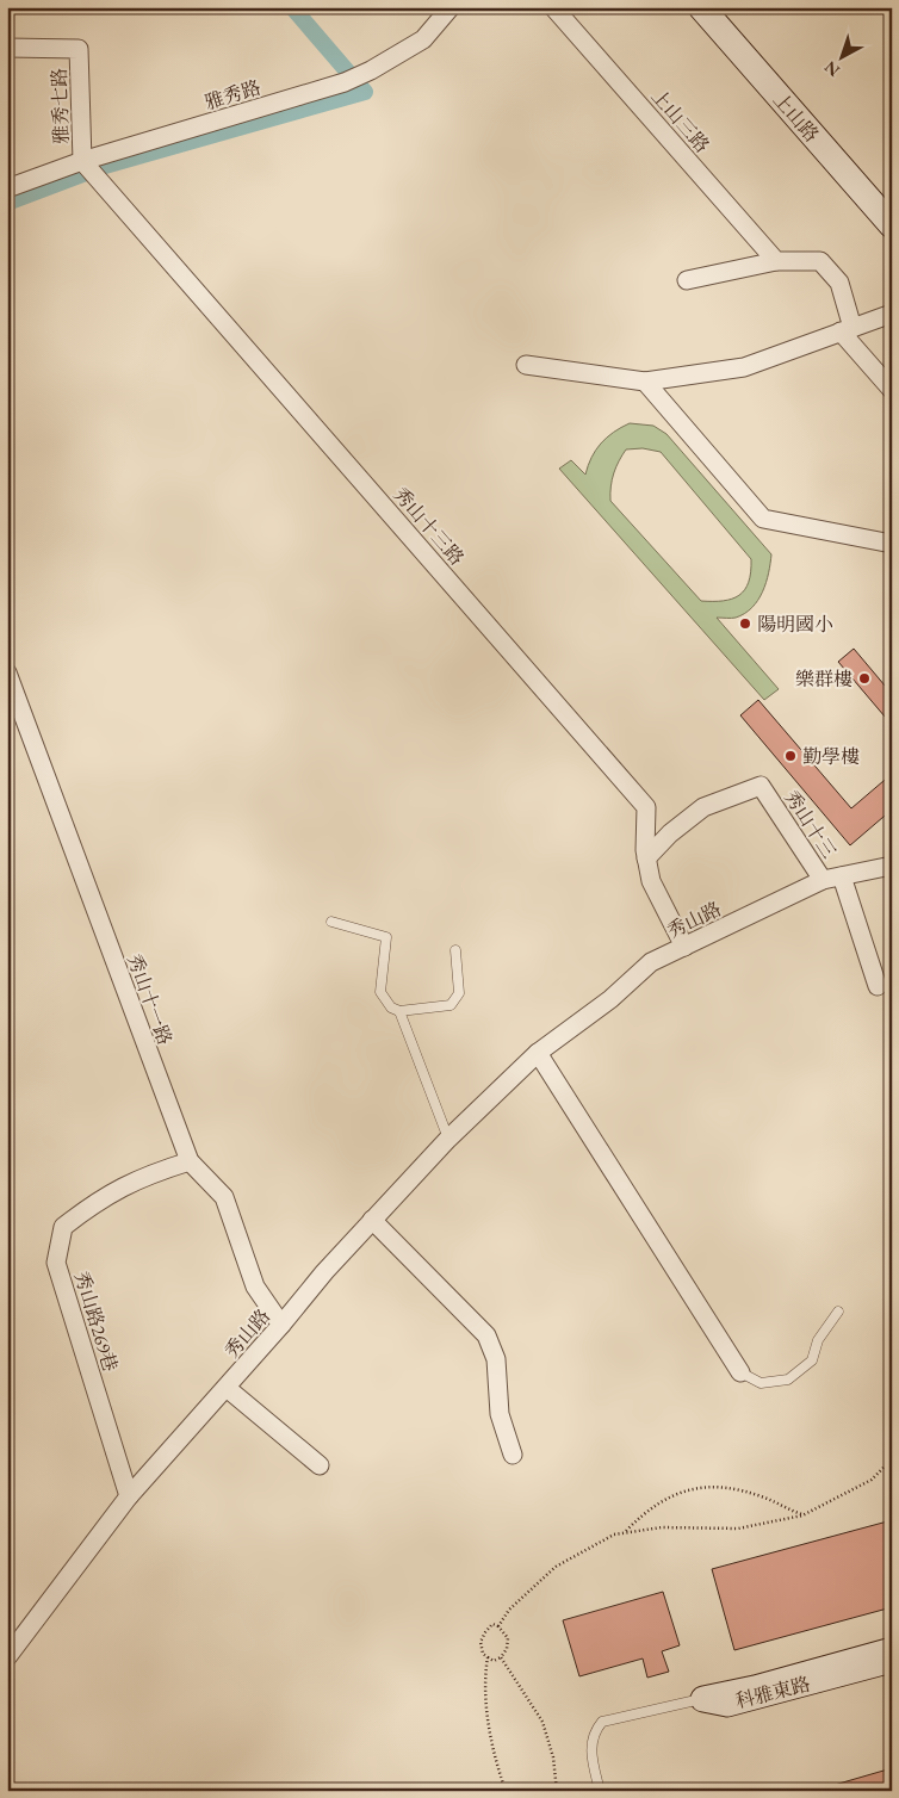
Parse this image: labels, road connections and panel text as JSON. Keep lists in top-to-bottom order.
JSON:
{
  "streets": {
    "street": [
      "雅秀路",
      "雅秀七路",
      "上山路",
      "上山三路",
      "秀山十三路",
      "秀山十三",
      "秀山路",
      "秀山十一路",
      "秀山路269巷",
      "科雅東路"
    ]
  },
  "crossings": [
    ["雅秀路", "雅秀七路"],
    ["雅秀路", "秀山十三路"],
    ["雅秀七路", "秀山十三路"],
    ["秀山十三路", "秀山十三"],
    ["秀山十三路", "秀山路"],
    ["秀山十三", "秀山路"],
    ["秀山路", "秀山十一路"],
    ["秀山路", "秀山路269巷"],
    ["秀山十一路", "秀山路269巷"]
  ],
  "places": ["陽明國小", "樂群樓", "勤學樓"],
  "north": "bottom left"
}
